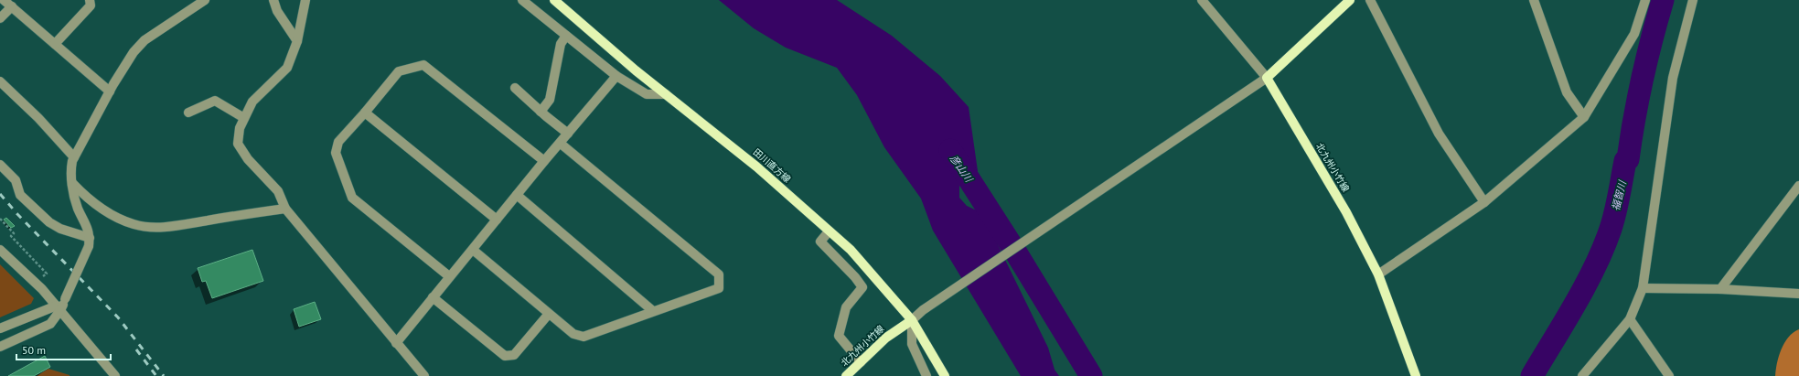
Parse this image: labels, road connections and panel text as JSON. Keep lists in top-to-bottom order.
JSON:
{
  "streets": {
    "main road": ["田川直方線", "北九州小竹線"]
  },
  "crossings": [
    ["田川直方線", "北九州小竹線"]
  ],
  "water": ["彦山川", "福智川"],
  "scale_bar": "50 m"
}
